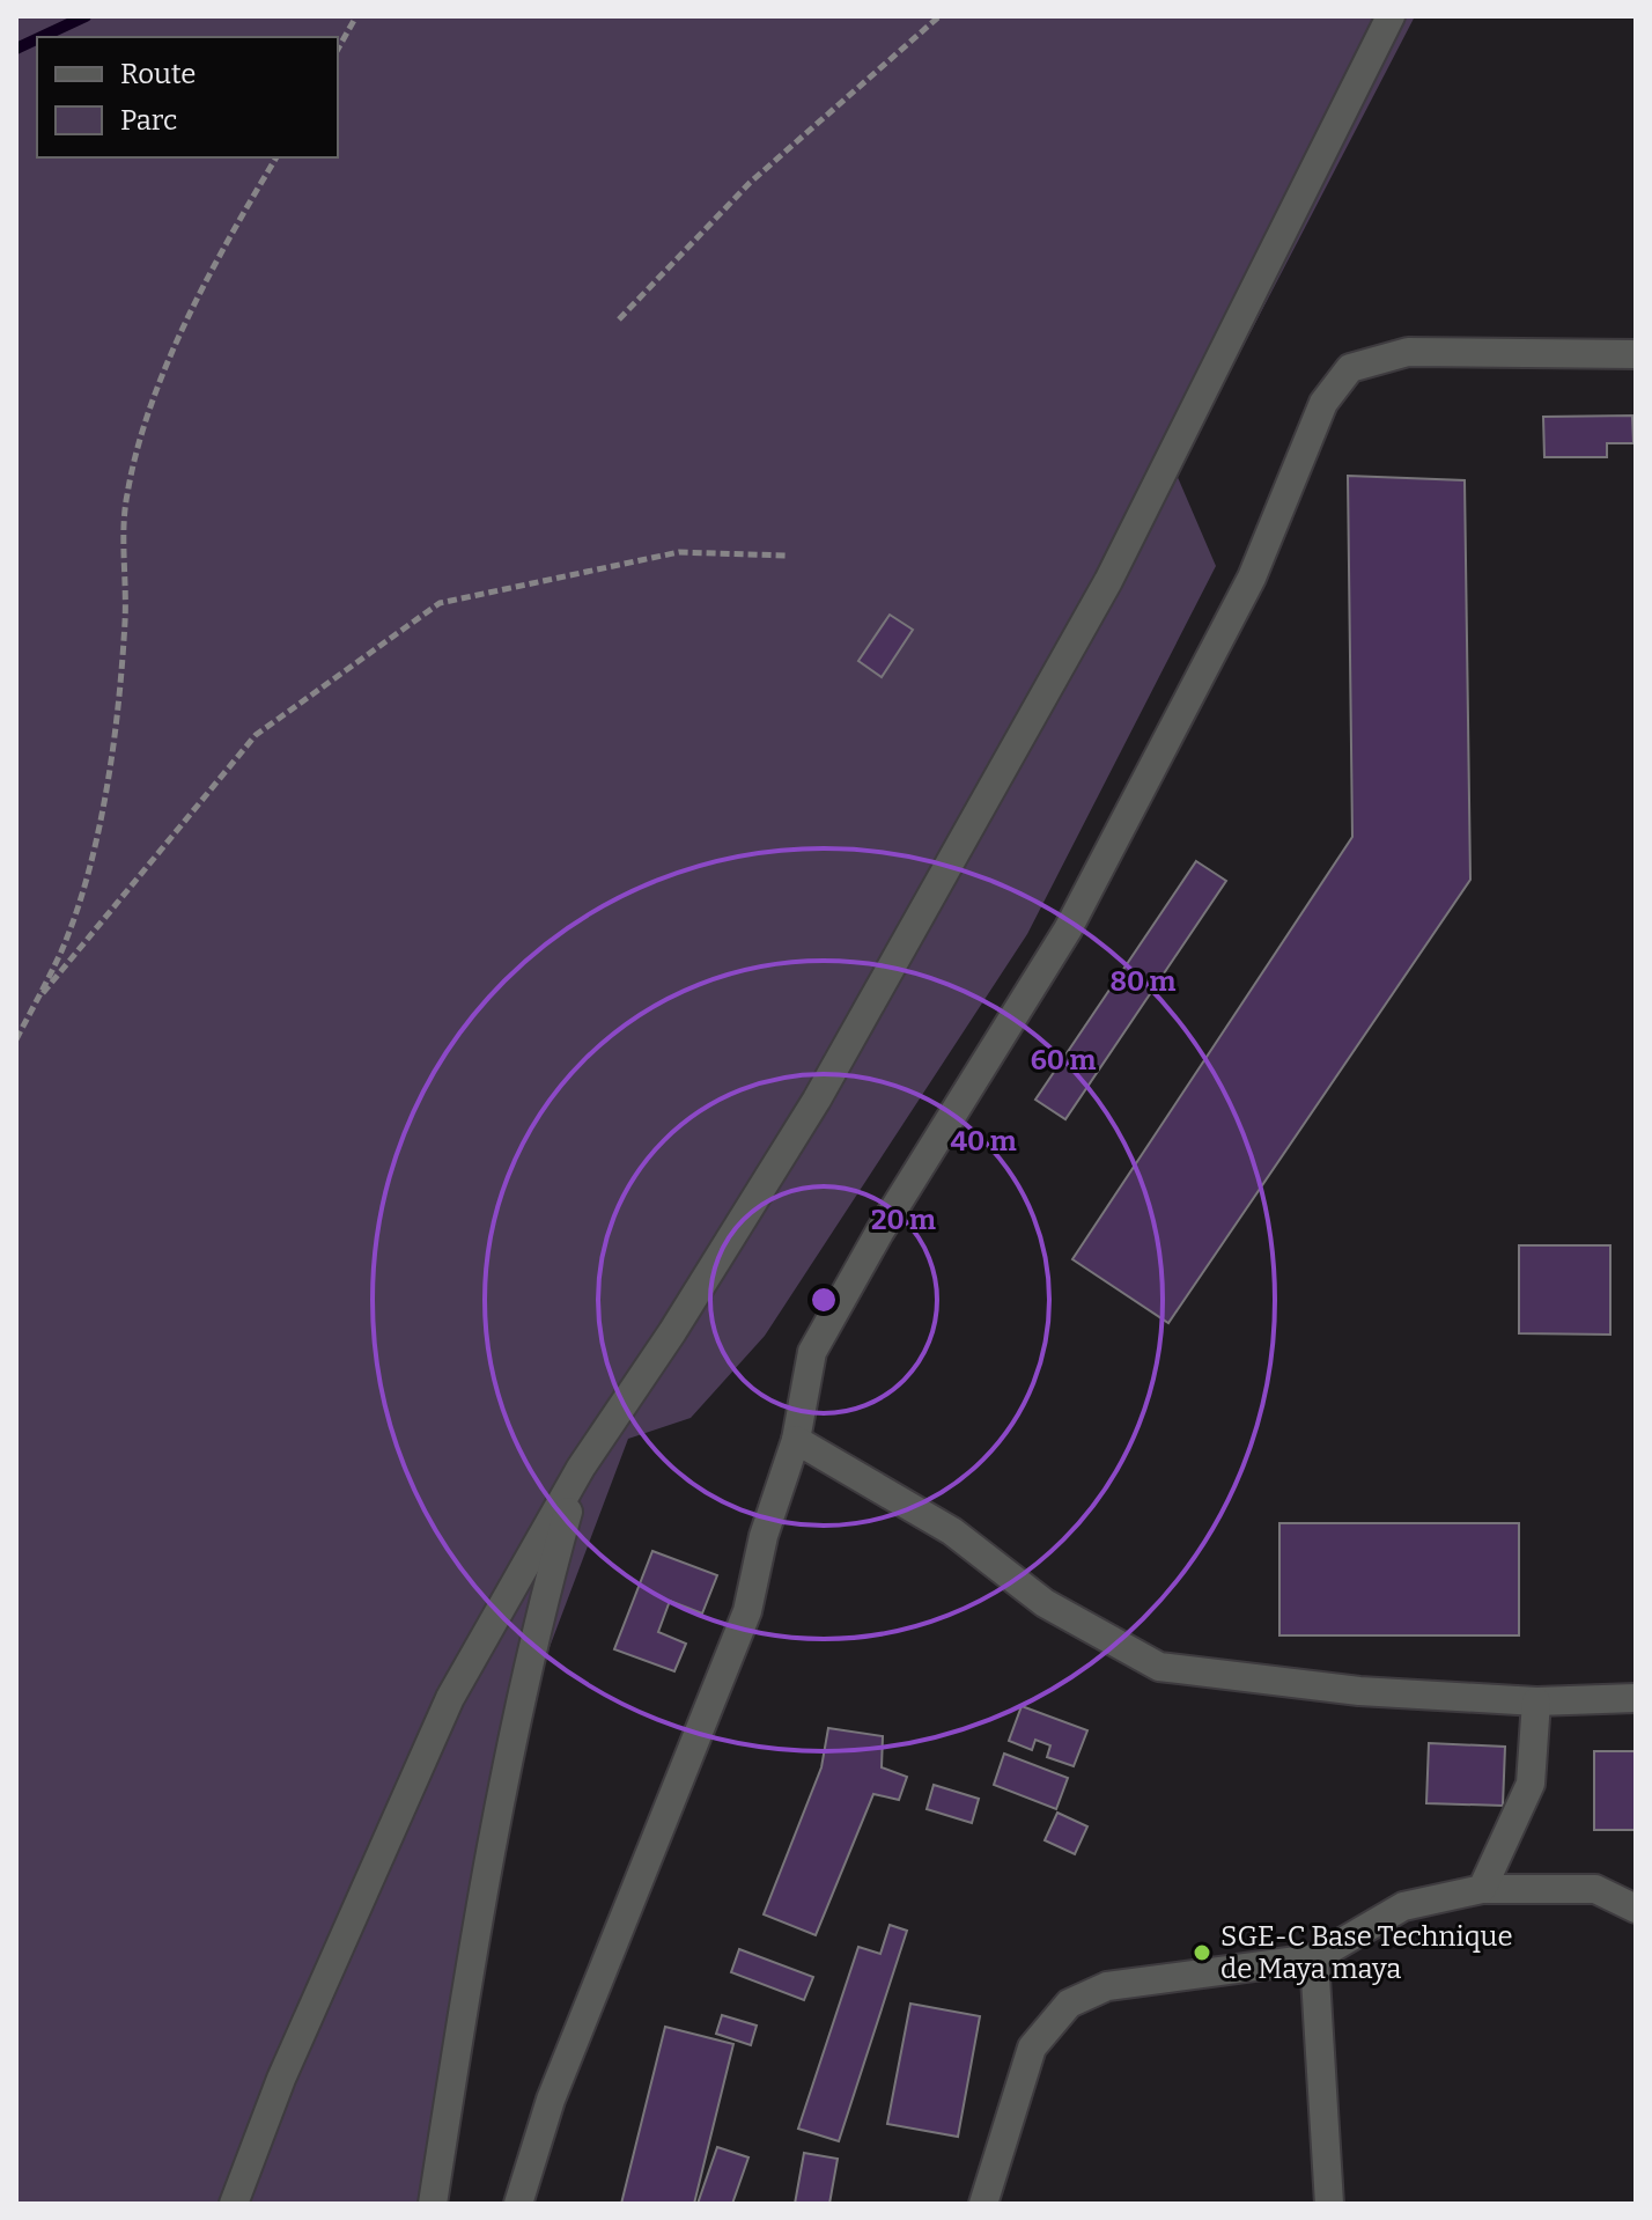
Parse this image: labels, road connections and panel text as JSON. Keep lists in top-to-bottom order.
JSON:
{
  "places": ["SGE-C Base Technique de Maya maya"],
  "legend": ["Route", "Parc"],
  "rings": [
    "80 m",
    "60 m",
    "40 m",
    "20 m"
  ]
}
